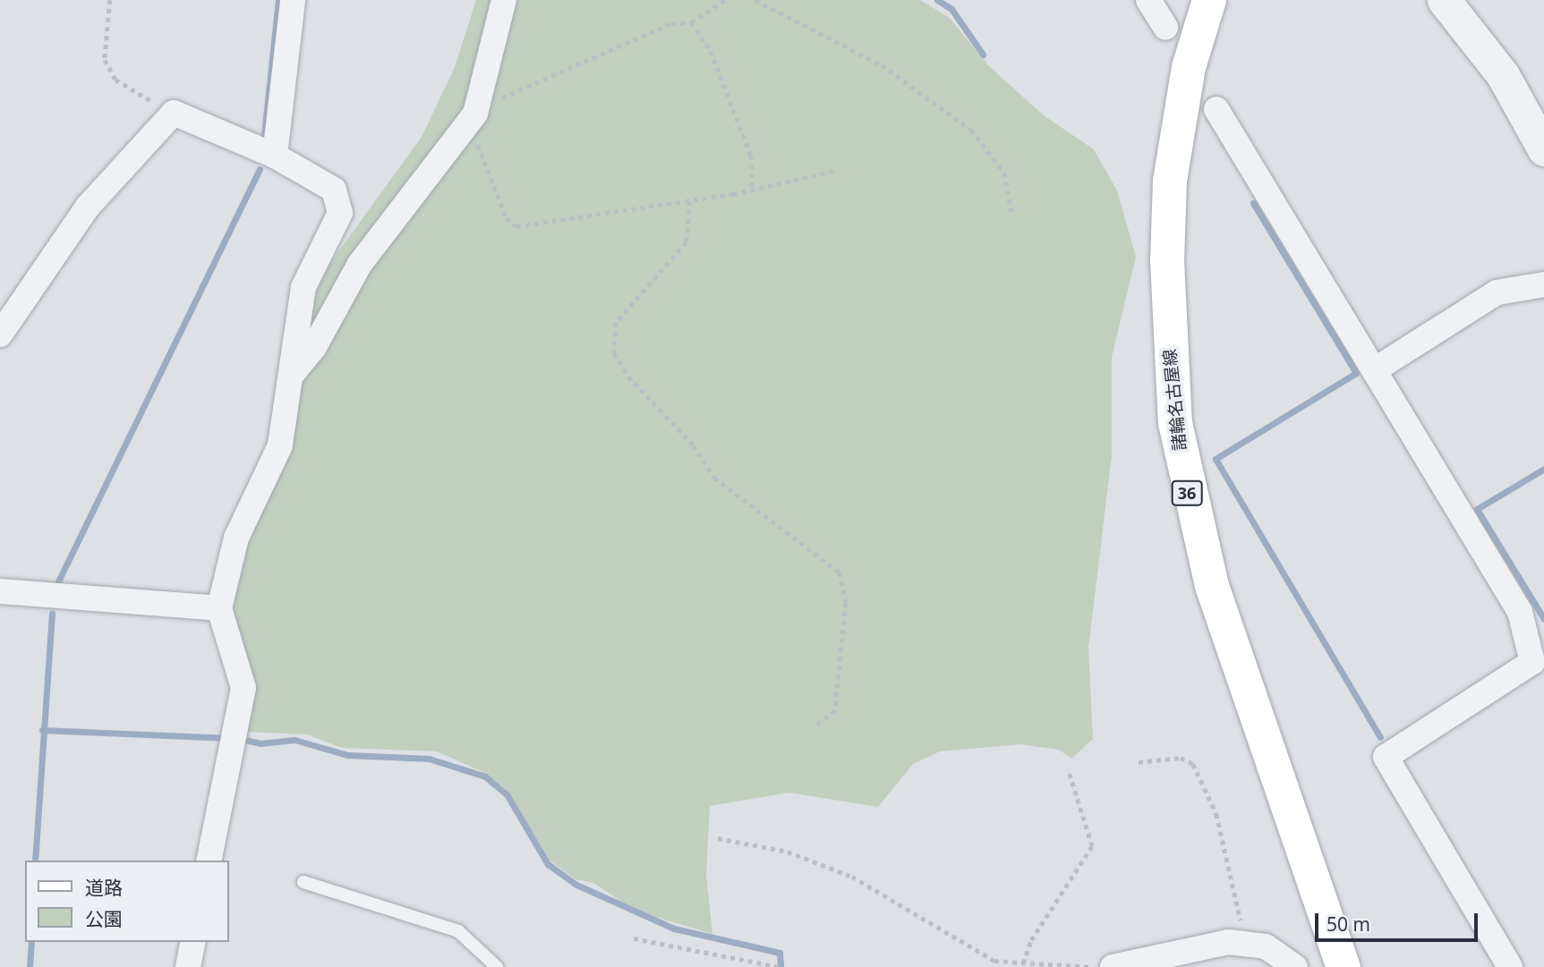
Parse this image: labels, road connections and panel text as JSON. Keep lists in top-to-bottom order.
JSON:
{
  "streets": {
    "main road": ["諸輪名古屋線", "36"]
  },
  "legend": ["道路", "公園"],
  "scale_bar": "50 m"
}
